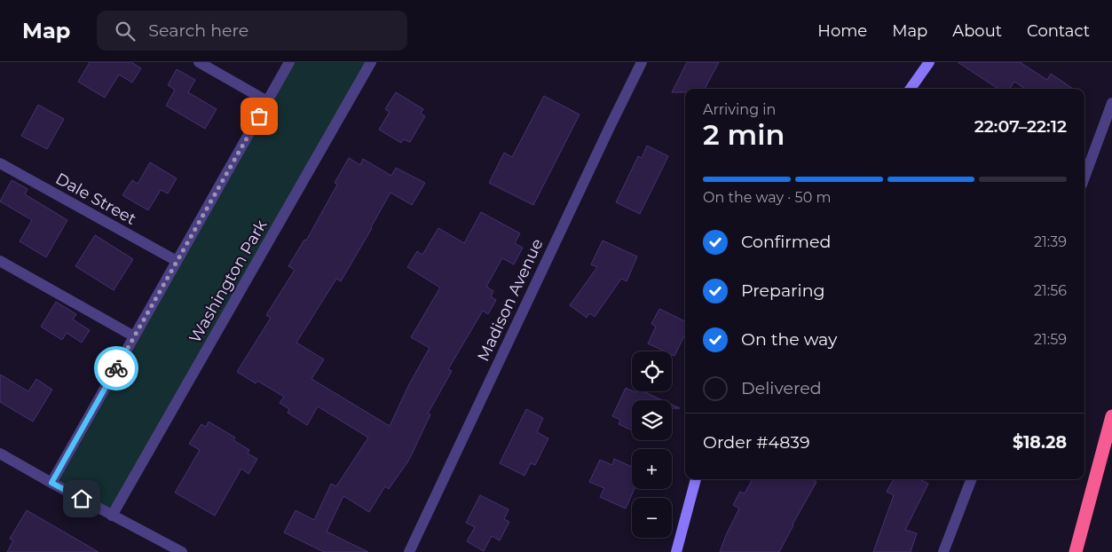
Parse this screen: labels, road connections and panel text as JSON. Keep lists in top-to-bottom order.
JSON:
{
  "streets": {
    "street": ["Dale Street", "Washington Park", "Madison Avenue"]
  },
  "page": {
    "header": "Map",
    "search": "Search here",
    "nav": [
      "Home",
      "Map",
      "About",
      "Contact"
    ],
    "heading": ["2 min", "Arriving in", "22:07–22:12"],
    "panel": ["Order #4839", "$18.28"],
    "bar": "On the way · 50 m",
    "list": [
      ["Confirmed", "21:39"],
      ["Preparing", "21:56"],
      ["On the way", "21:59"],
      "Delivered"
    ],
    "map_buttons": ["+", "−"]
  }
}
